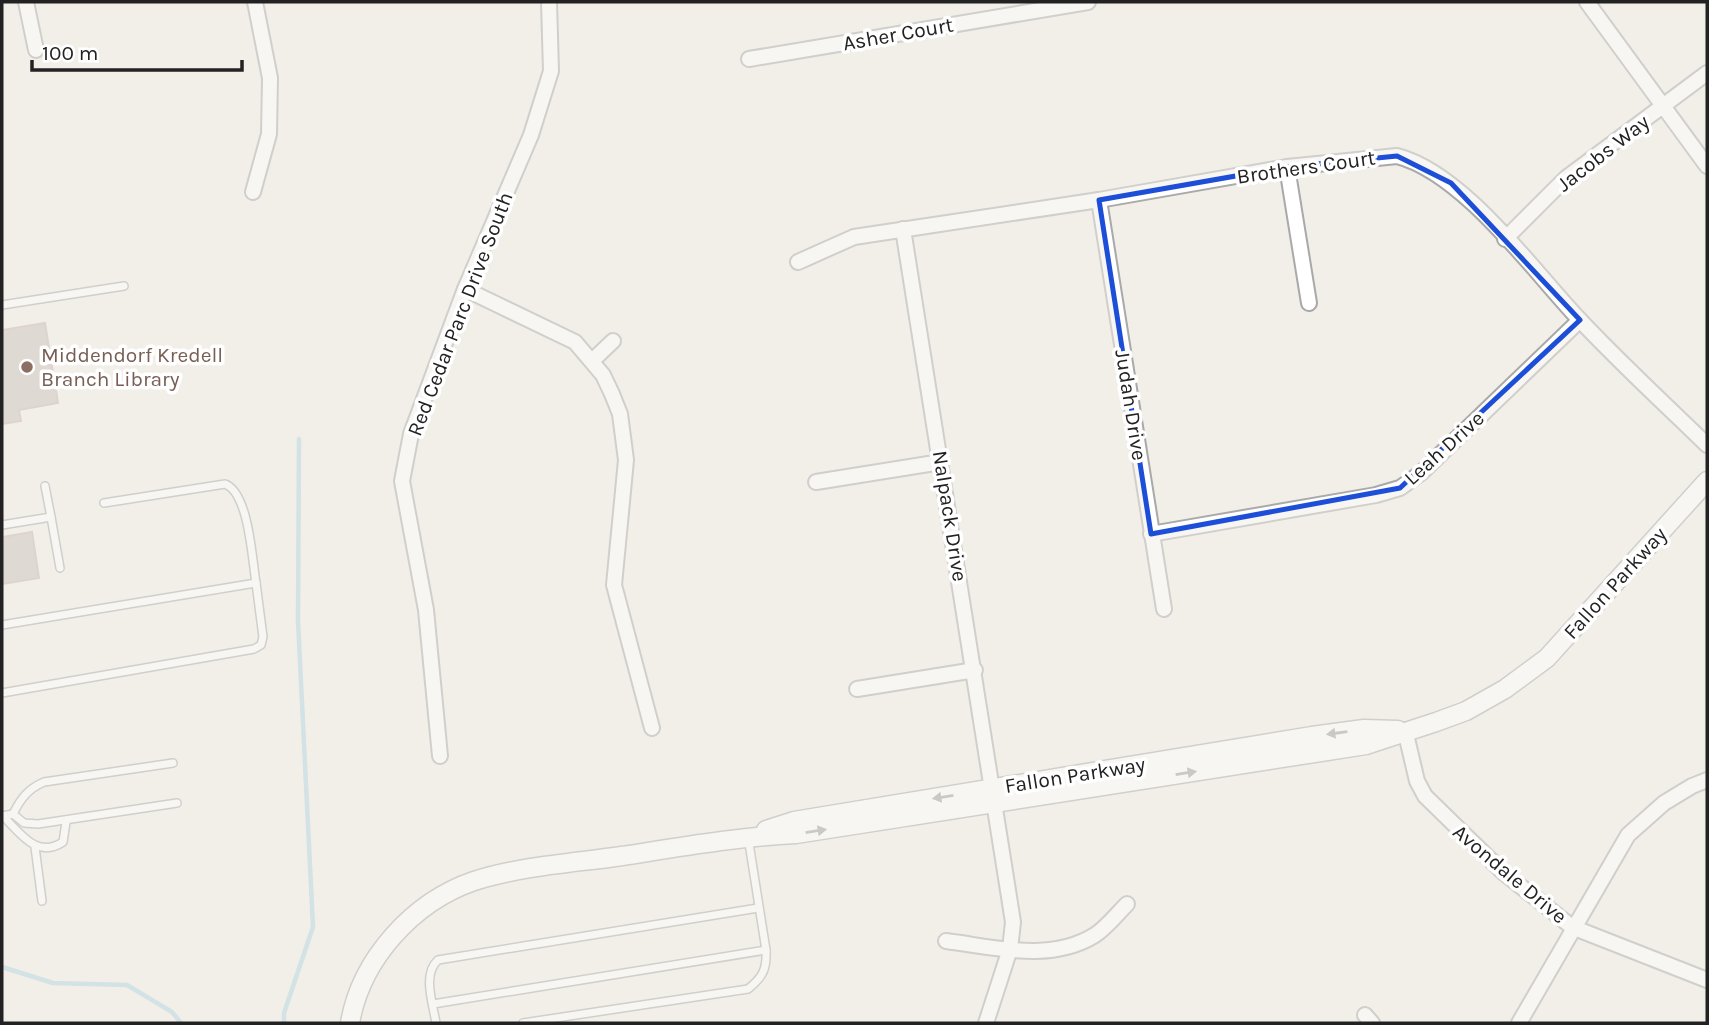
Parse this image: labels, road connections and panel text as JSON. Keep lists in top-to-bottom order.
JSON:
{
  "streets": {
    "street": [
      "Asher Court",
      "Jacobs Way",
      "Brothers Court",
      "Red Cedar Parc Drive South",
      "Judah Drive",
      "Leah Drive",
      "Nalpack Drive",
      "Fallon Parkway",
      "Avondale Drive"
    ]
  },
  "crossings": [
    ["Jacobs Way", "Brothers Court"],
    ["Brothers Court", "Judah Drive"],
    ["Brothers Court", "Leah Drive"],
    ["Brothers Court", "Nalpack Drive"],
    ["Judah Drive", "Leah Drive"],
    ["Nalpack Drive", "Fallon Parkway"],
    ["Fallon Parkway", "Avondale Drive"]
  ],
  "places": ["Middendorf Kredell Branch Library"],
  "scale_bar": "100 m"
}
